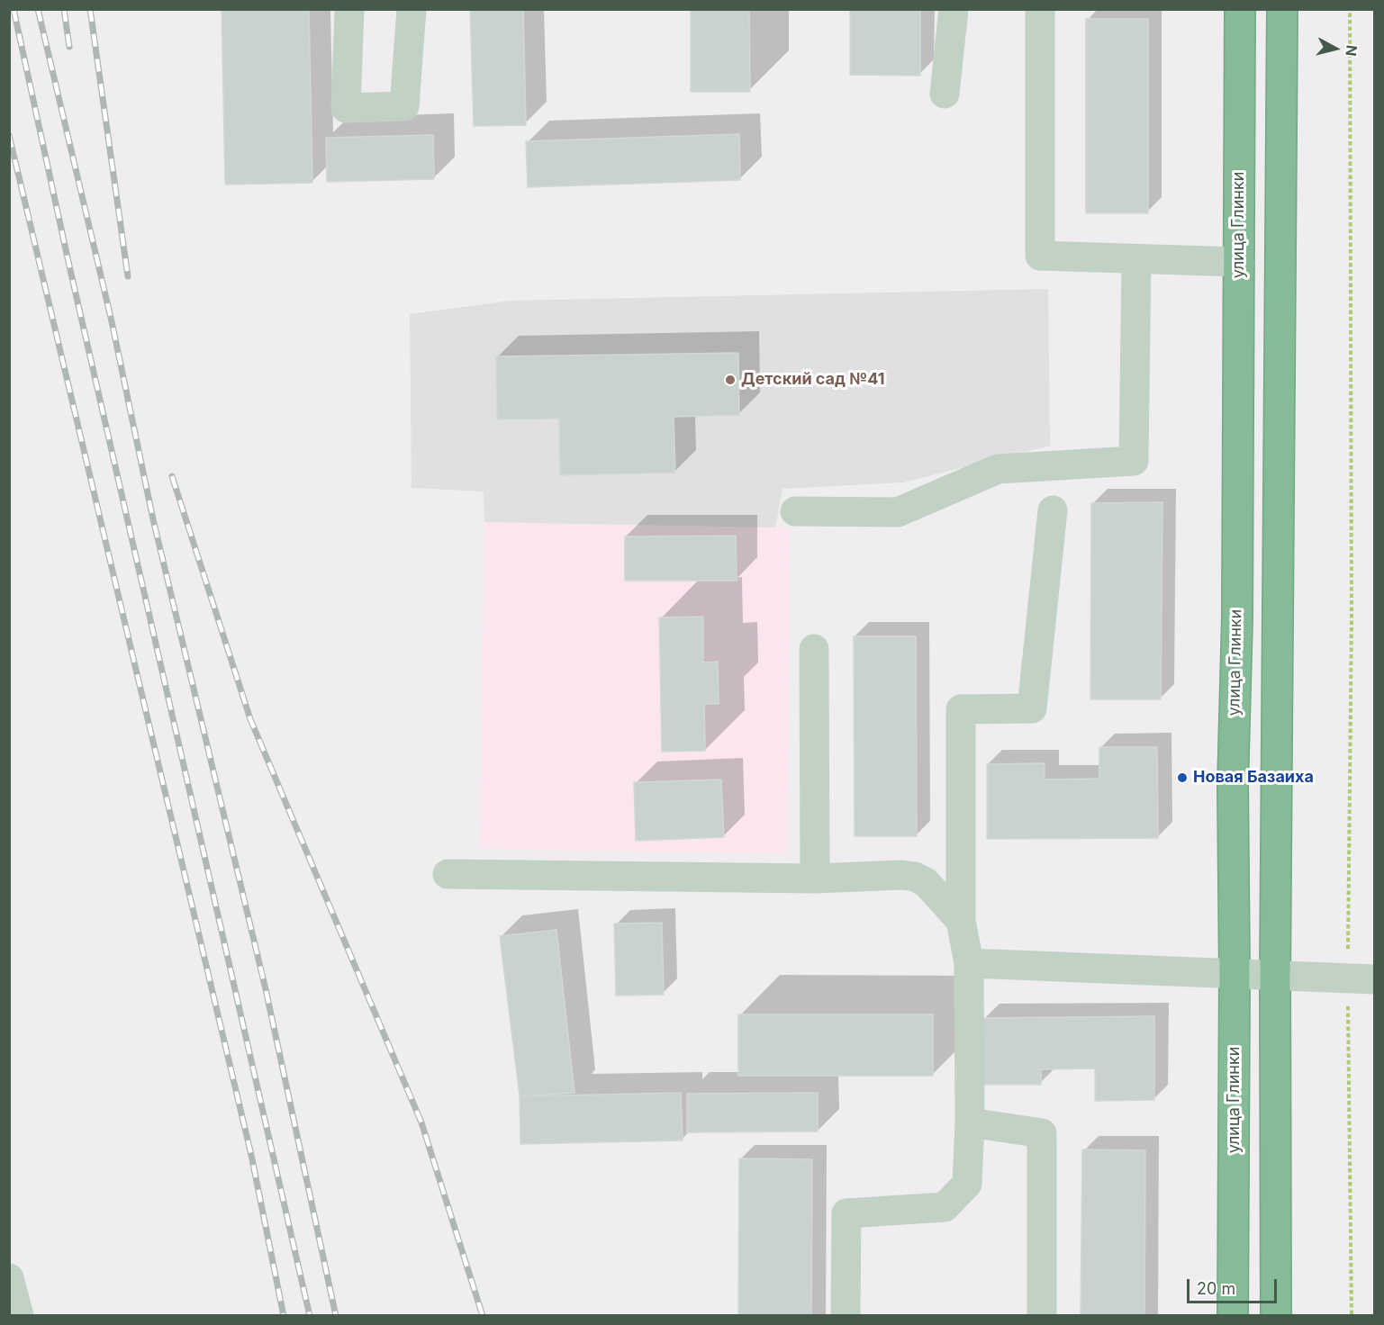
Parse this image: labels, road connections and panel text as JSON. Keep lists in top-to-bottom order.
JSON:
{
  "streets": {
    "highway": ["улица Глинки"]
  },
  "places": ["Детский сад №41", "Новая Базаиха"],
  "scale_bar": "20 m",
  "north": "right"
}
